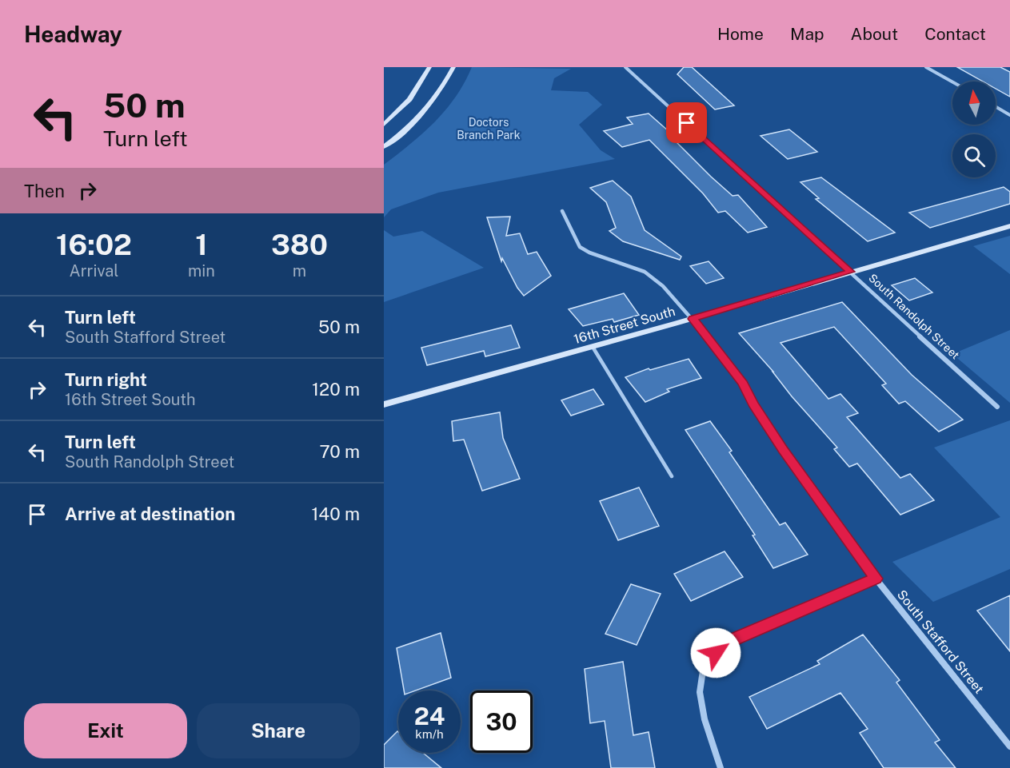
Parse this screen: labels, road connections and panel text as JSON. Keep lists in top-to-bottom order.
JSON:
{
  "streets": {
    "street": ["South Randolph Street", "16th Street South", "South Stafford Street"]
  },
  "crossings": [
    ["South Randolph Street", "16th Street South"],
    ["16th Street South", "South Stafford Street"]
  ],
  "parks": ["Doctors Branch Park"],
  "north": "top",
  "page": {
    "header": "Headway",
    "nav": [
      "Home",
      "Map",
      "About",
      "Contact"
    ],
    "turn": ["50 m", "Turn left"],
    "then": "Then",
    "eta": [
      "16:02",
      "Arrival",
      "1",
      "min",
      "380",
      "m"
    ],
    "list": [
      {
        "name": "Turn left",
        "note": "South Stafford Street",
        "value": "50 m"
      },
      {
        "name": "Turn right",
        "note": "16th Street South",
        "value": "120 m"
      },
      {
        "name": "Turn left",
        "note": "South Randolph Street",
        "value": "70 m"
      },
      {
        "name": "Arrive at destination",
        "value": "140 m"
      }
    ],
    "speed": "24 km/h",
    "limit": "30",
    "buttons": ["Exit", "Share"]
  }
}
